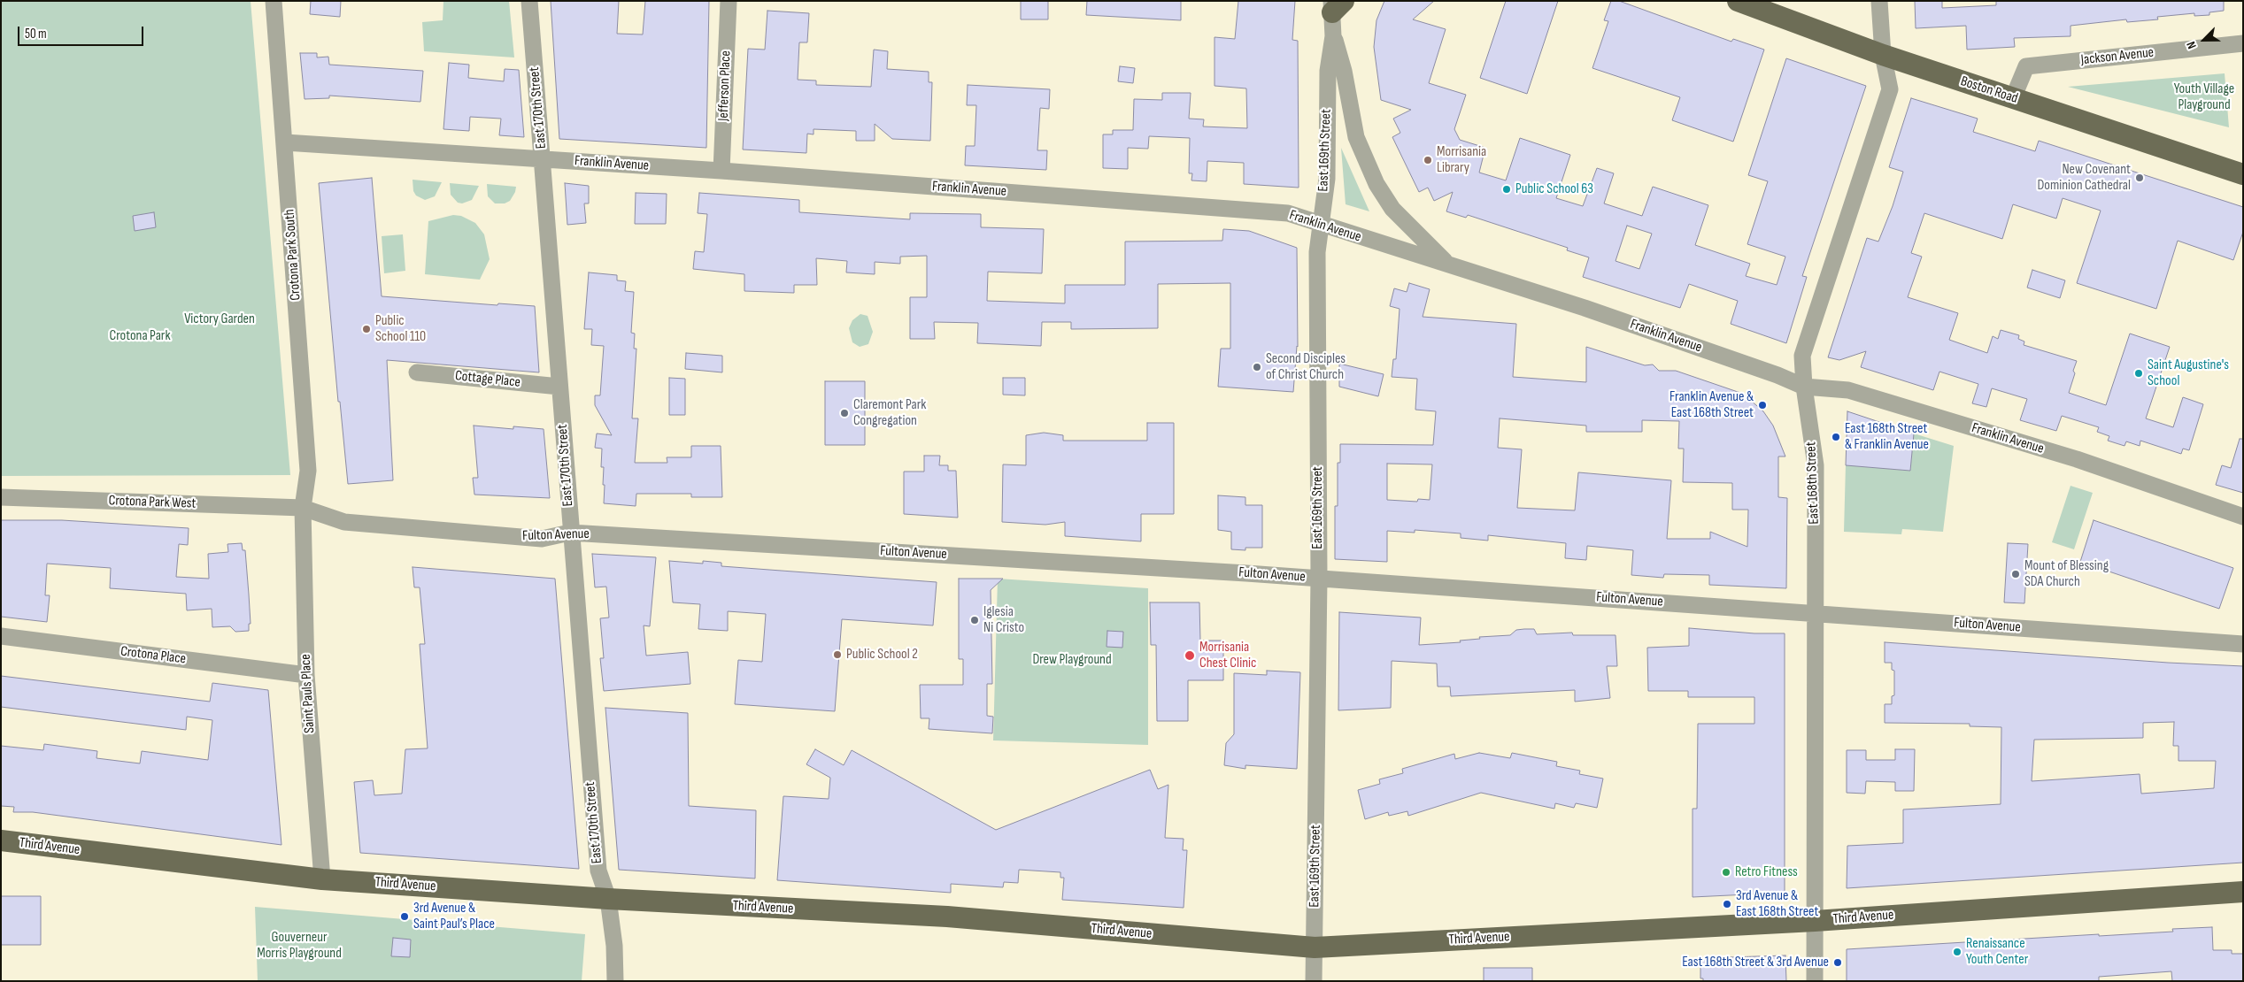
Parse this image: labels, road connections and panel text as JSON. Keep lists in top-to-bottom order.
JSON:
{
  "streets": {
    "main road": ["Boston Road", "Third Avenue"],
    "street": [
      "Jackson Avenue",
      "Jefferson Place",
      "East 170th Street",
      "East 169th Street",
      "Franklin Avenue",
      "Crotona Park South",
      "Cottage Place",
      "East 168th Street",
      "Crotona Park West",
      "Fulton Avenue",
      "Crotona Place",
      "Saint Pauls Place"
    ]
  },
  "crossings": [
    ["Jackson Avenue", "Boston Road"],
    ["Jefferson Place", "Franklin Avenue"],
    ["Boston Road", "East 168th Street"],
    ["East 170th Street", "Franklin Avenue"],
    ["East 170th Street", "Cottage Place"],
    ["East 170th Street", "Fulton Avenue"],
    ["East 170th Street", "Third Avenue"],
    ["East 169th Street", "Franklin Avenue"],
    ["East 169th Street", "Fulton Avenue"],
    ["East 169th Street", "Third Avenue"],
    ["Franklin Avenue", "Crotona Park South"],
    ["Franklin Avenue", "East 168th Street"],
    ["Crotona Park South", "Crotona Park West"],
    ["Crotona Park South", "Fulton Avenue"],
    ["Crotona Park South", "Saint Pauls Place"],
    ["East 168th Street", "Fulton Avenue"],
    ["East 168th Street", "Third Avenue"],
    ["Crotona Park West", "Fulton Avenue"],
    ["Crotona Park West", "Saint Pauls Place"],
    ["Fulton Avenue", "Saint Pauls Place"],
    ["Crotona Place", "Saint Pauls Place"],
    ["Saint Pauls Place", "Third Avenue"]
  ],
  "parks": [
    "Youth Village Playground",
    "Victory Garden",
    "Crotona Park",
    "Drew Playground",
    "Gouverneur Morris Playground"
  ],
  "places": [
    "Morrisania Library",
    "New Covenant Dominion Cathedral",
    "Public School 63",
    "Public School 110",
    "Second Disciples of Christ Church",
    "Saint Augustine's School",
    "Franklin Avenue & East 168th Street",
    "Claremont Park Congregation",
    "East 168th Street & Franklin Avenue",
    "Mount of Blessing SDA Church",
    "Iglesia Ni Cristo",
    "Public School 2",
    "Morrisania Chest Clinic",
    "Retro Fitness",
    "3rd Avenue & East 168th Street",
    "3rd Avenue & Saint Paul’s Place",
    "Renaissance Youth Center",
    "East 168th Street & 3rd Avenue"
  ],
  "scale_bar": "50 m",
  "north": "bottom left"
}
